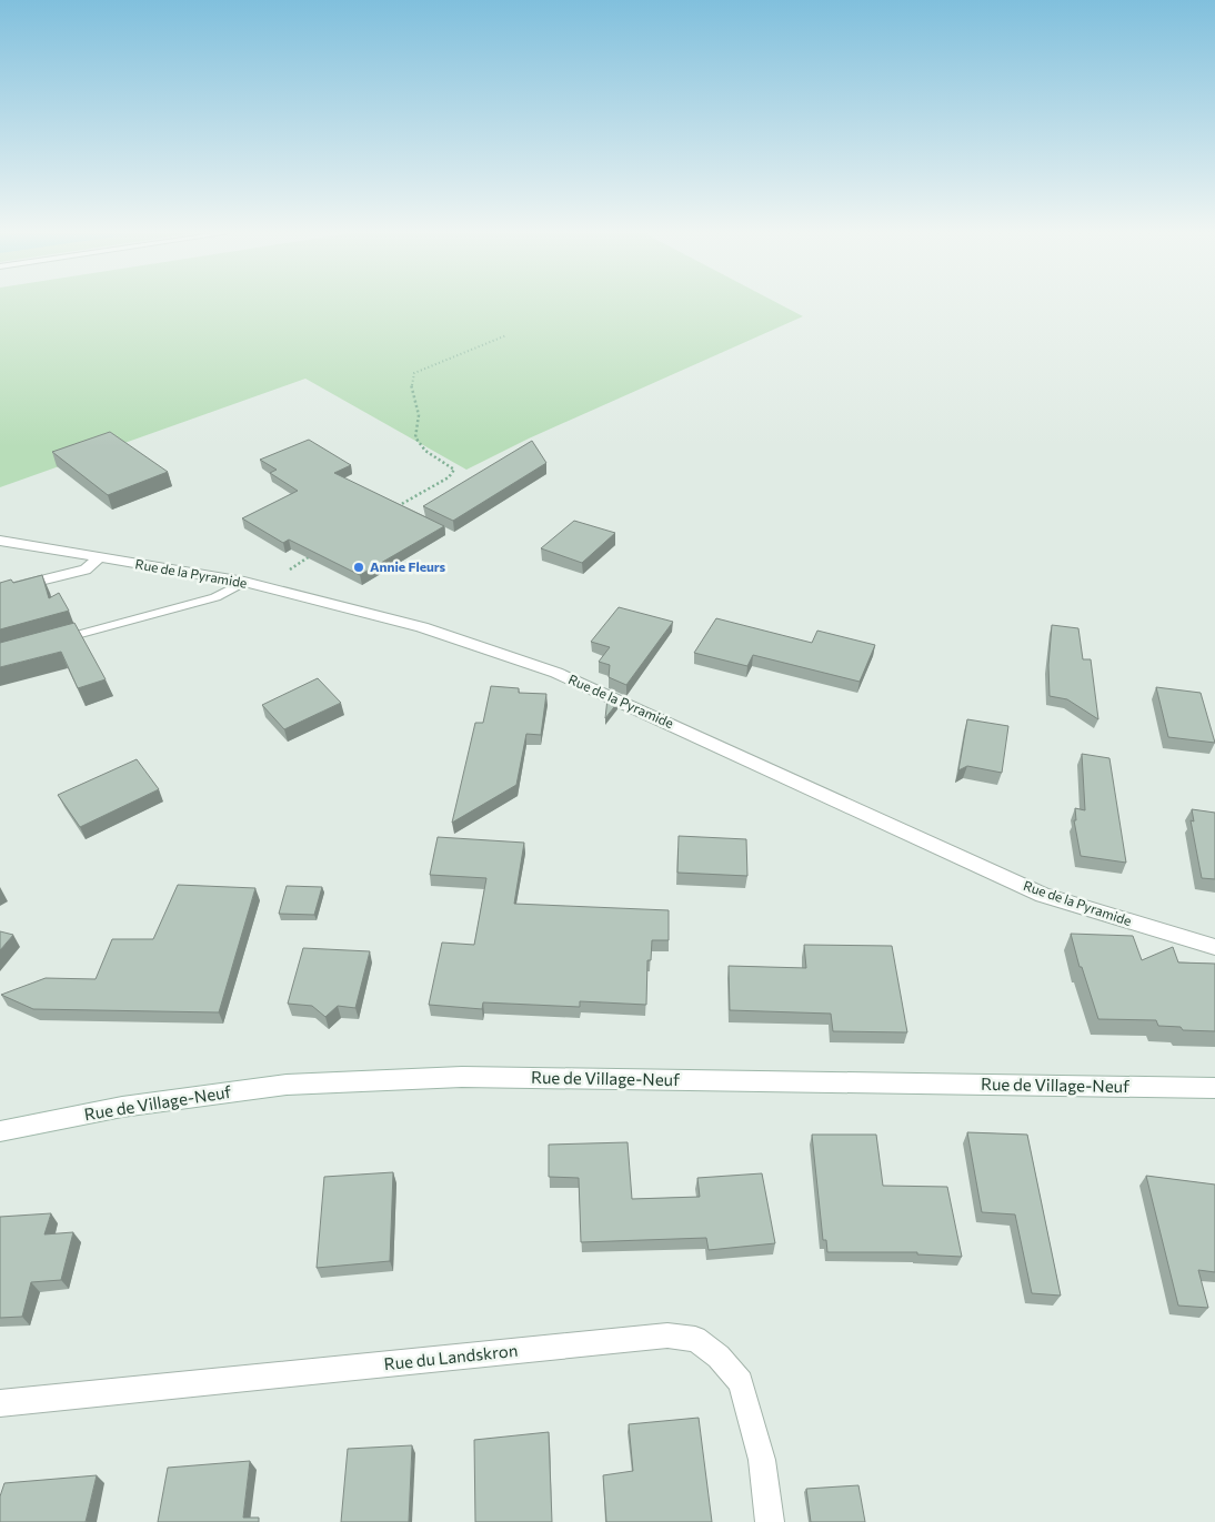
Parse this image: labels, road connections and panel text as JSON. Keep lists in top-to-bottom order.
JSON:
{
  "streets": {
    "street": ["Rue de la Pyramide", "Rue de Village-Neuf", "Rue du Landskron"]
  },
  "places": ["Annie Fleurs"]
}
